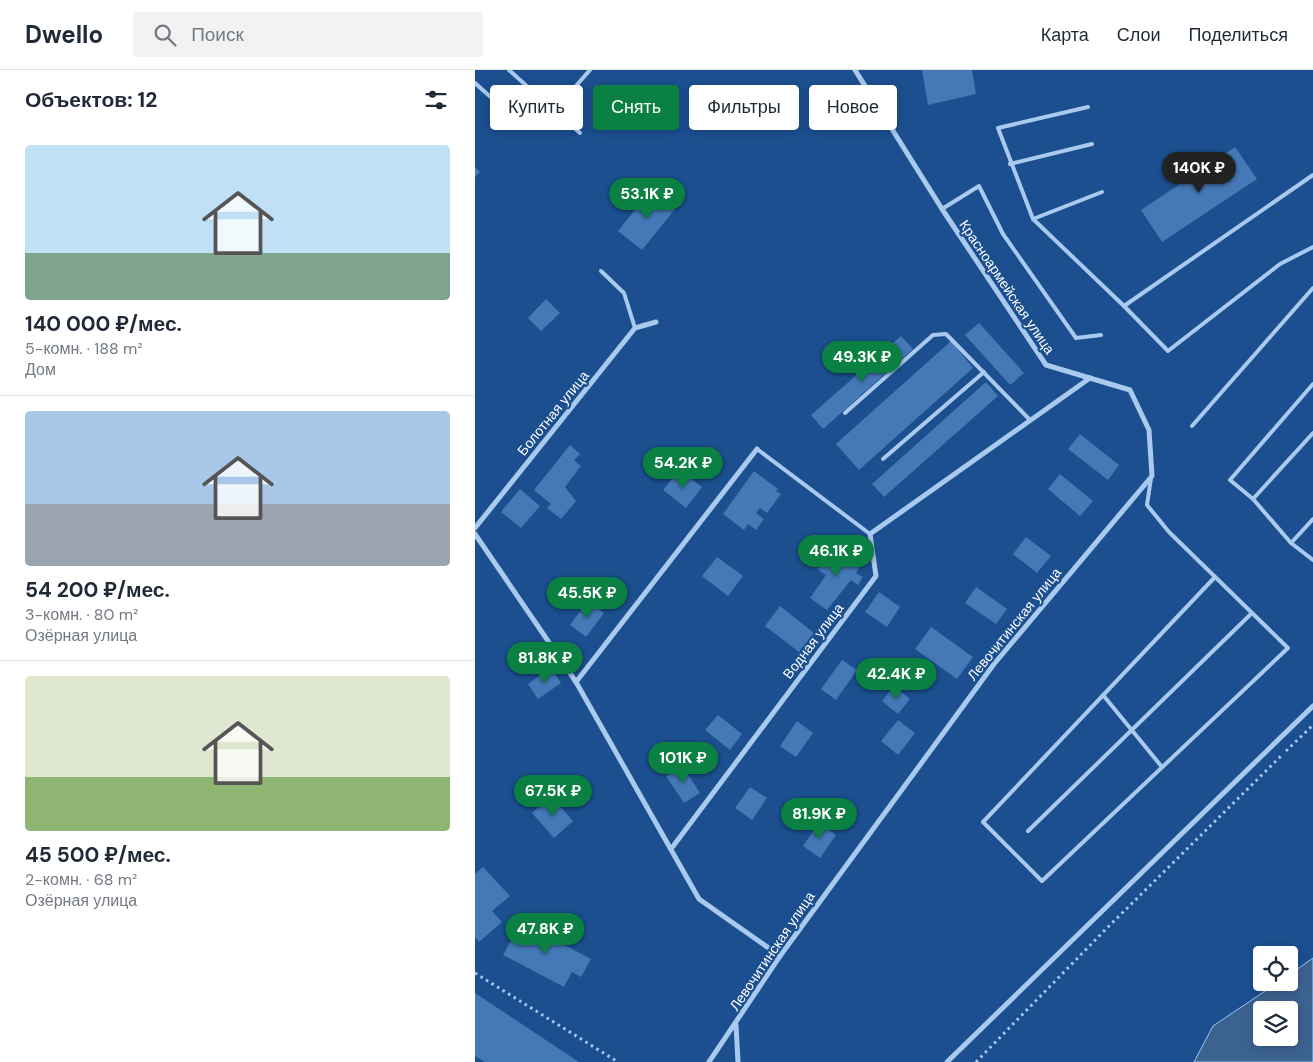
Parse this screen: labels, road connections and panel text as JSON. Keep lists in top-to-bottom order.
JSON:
{
  "streets": {
    "street": [
      "Красноармейская улица",
      "Болотная улица",
      "Левочитинская улица",
      "Водная улица"
    ]
  },
  "crossings": [
    ["Красноармейская улица", "Левочитинская улица"]
  ],
  "page": {
    "header": "Dwello",
    "search": "Поиск",
    "nav": ["Карта", "Слои", "Поделиться"],
    "heading": "Объектов: 12",
    "chip": [
      "Купить",
      "Снять",
      "Фильтры",
      "Новое"
    ],
    "list": [
      {
        "name": "140 000 ₽/мес.",
        "note": "5-комн. · 188 m² · Дом"
      },
      {
        "name": "54 200 ₽/мес.",
        "note": "3-комн. · 80 m² · Озёрная улица"
      },
      {
        "name": "45 500 ₽/мес.",
        "note": "2-комн. · 68 m² · Озёрная улица"
      }
    ],
    "price": [
      "140K ₽",
      "53.1K ₽",
      "49.3K ₽",
      "54.2K ₽",
      "46.1K ₽",
      "45.5K ₽",
      "81.8K ₽",
      "42.4K ₽",
      "101K ₽",
      "67.5K ₽",
      "81.9K ₽",
      "47.8K ₽"
    ]
  }
}
